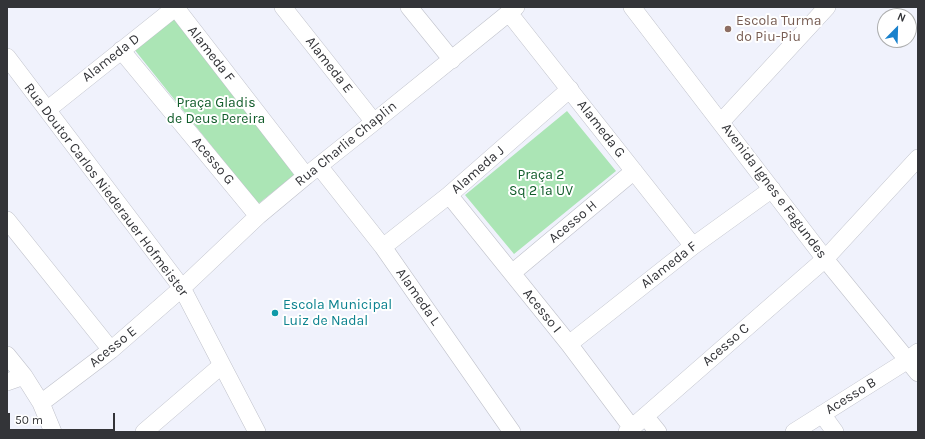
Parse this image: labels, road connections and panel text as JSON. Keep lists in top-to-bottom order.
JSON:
{
  "streets": {
    "street": [
      "Alameda F",
      "Alameda D",
      "Alameda E",
      "Alameda G",
      "Rua Charlie Chaplin",
      "Acesso G",
      "Alameda J",
      "Rua Doutor Carlos Niederauer Hofmeister",
      "Avenida Ignes e Fagundes",
      "Acesso H",
      "Alameda L",
      "Acesso I",
      "Acesso C",
      "Acesso E",
      "Acesso B"
    ]
  },
  "crossings": [
    ["Alameda F", "Alameda D"],
    ["Alameda F", "Alameda G"],
    ["Alameda F", "Rua Charlie Chaplin"],
    ["Alameda F", "Avenida Ignes e Fagundes"],
    ["Alameda F", "Alameda L"],
    ["Alameda F", "Acesso I"],
    ["Alameda D", "Acesso G"],
    ["Alameda D", "Rua Doutor Carlos Niederauer Hofmeister"],
    ["Alameda E", "Rua Charlie Chaplin"],
    ["Alameda G", "Rua Charlie Chaplin"],
    ["Alameda G", "Alameda J"],
    ["Alameda G", "Acesso H"],
    ["Rua Charlie Chaplin", "Acesso G"],
    ["Rua Charlie Chaplin", "Rua Doutor Carlos Niederauer Hofmeister"],
    ["Rua Charlie Chaplin", "Alameda L"],
    ["Rua Charlie Chaplin", "Acesso E"],
    ["Alameda J", "Alameda L"],
    ["Alameda J", "Acesso I"],
    ["Rua Doutor Carlos Niederauer Hofmeister", "Acesso E"],
    ["Avenida Ignes e Fagundes", "Acesso C"],
    ["Avenida Ignes e Fagundes", "Acesso B"],
    ["Acesso H", "Acesso I"],
    ["Acesso I", "Acesso C"]
  ],
  "parks": ["Praça Gladis de Deus Pereira", "Praça 2 Sq 2 1ª UV"],
  "places": ["Escola Turma do Piu-Piu", "Escola Municipal Luiz de Nadal"],
  "scale_bar": "50 m",
  "north": "top right"
}
